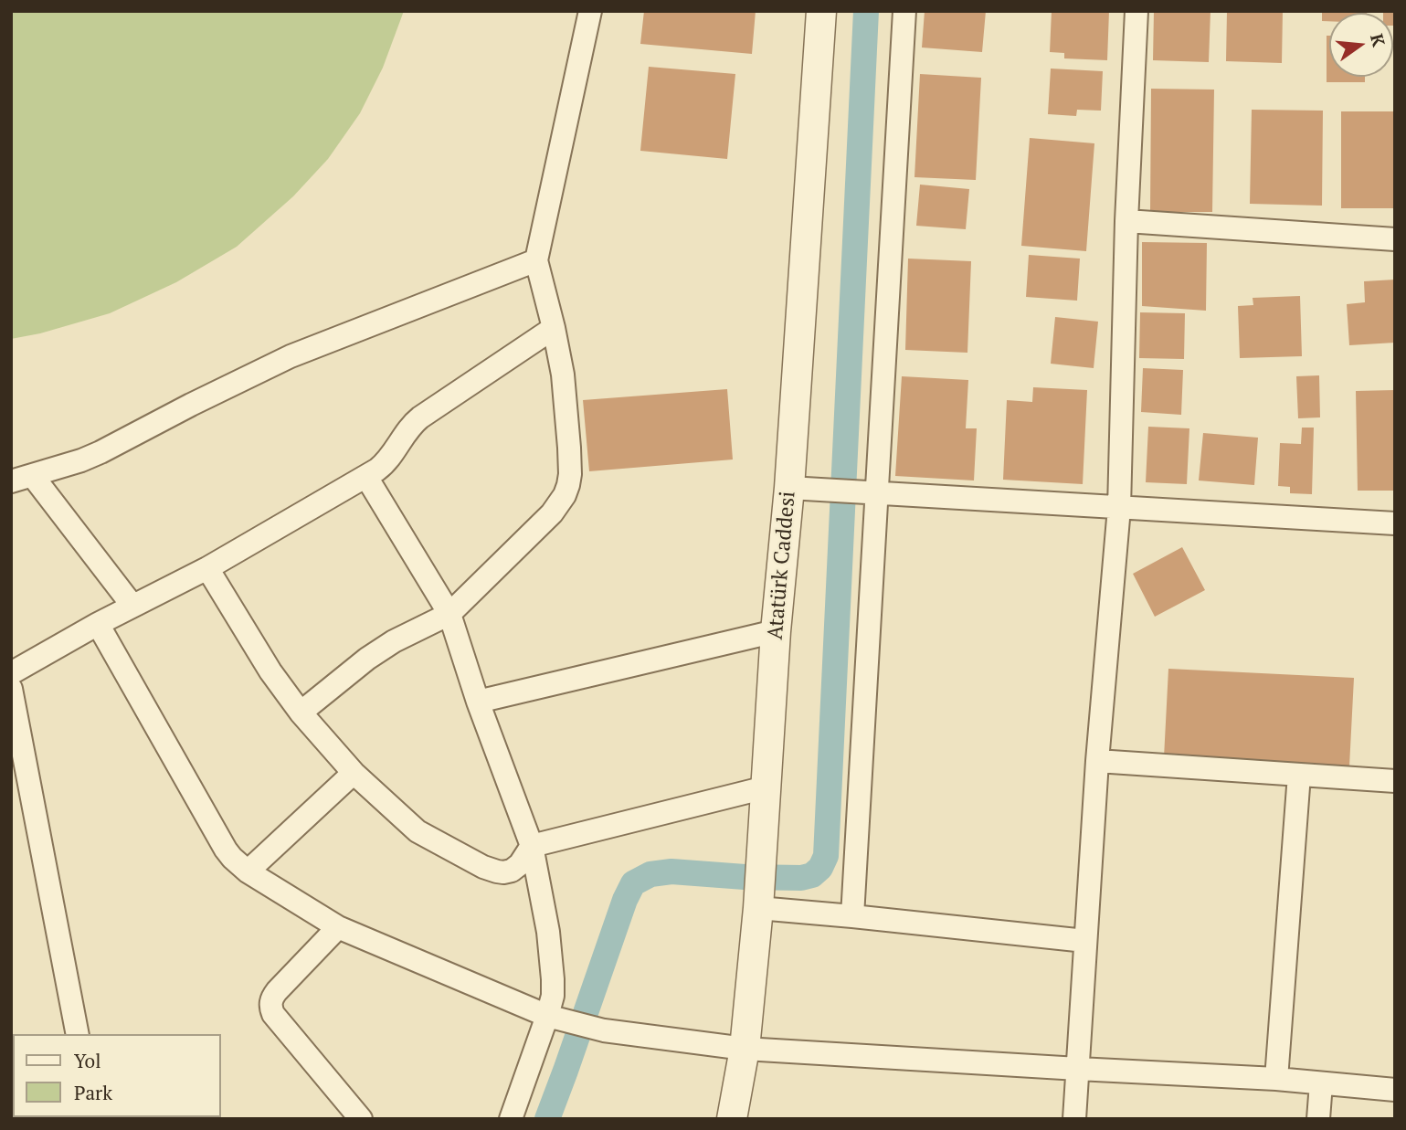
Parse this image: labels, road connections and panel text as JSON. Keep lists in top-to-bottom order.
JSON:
{
  "streets": {
    "street": ["Atatürk Caddesi"]
  },
  "legend": ["Yol", "Park"],
  "north": "right"
}
